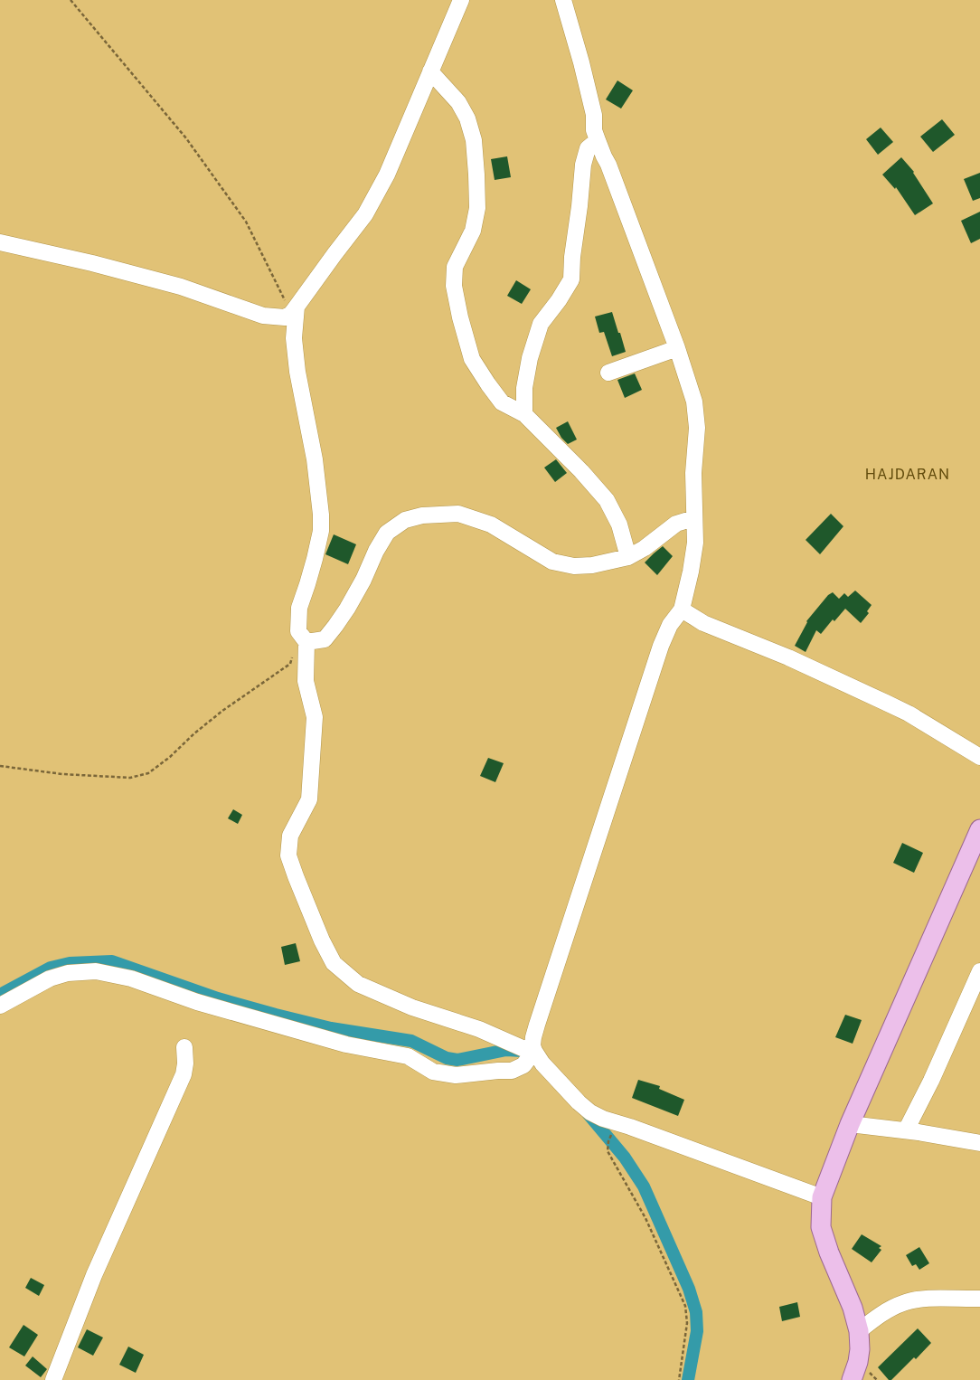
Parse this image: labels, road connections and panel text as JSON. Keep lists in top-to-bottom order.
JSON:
{
  "districts": ["HAJDARAN"]
}
